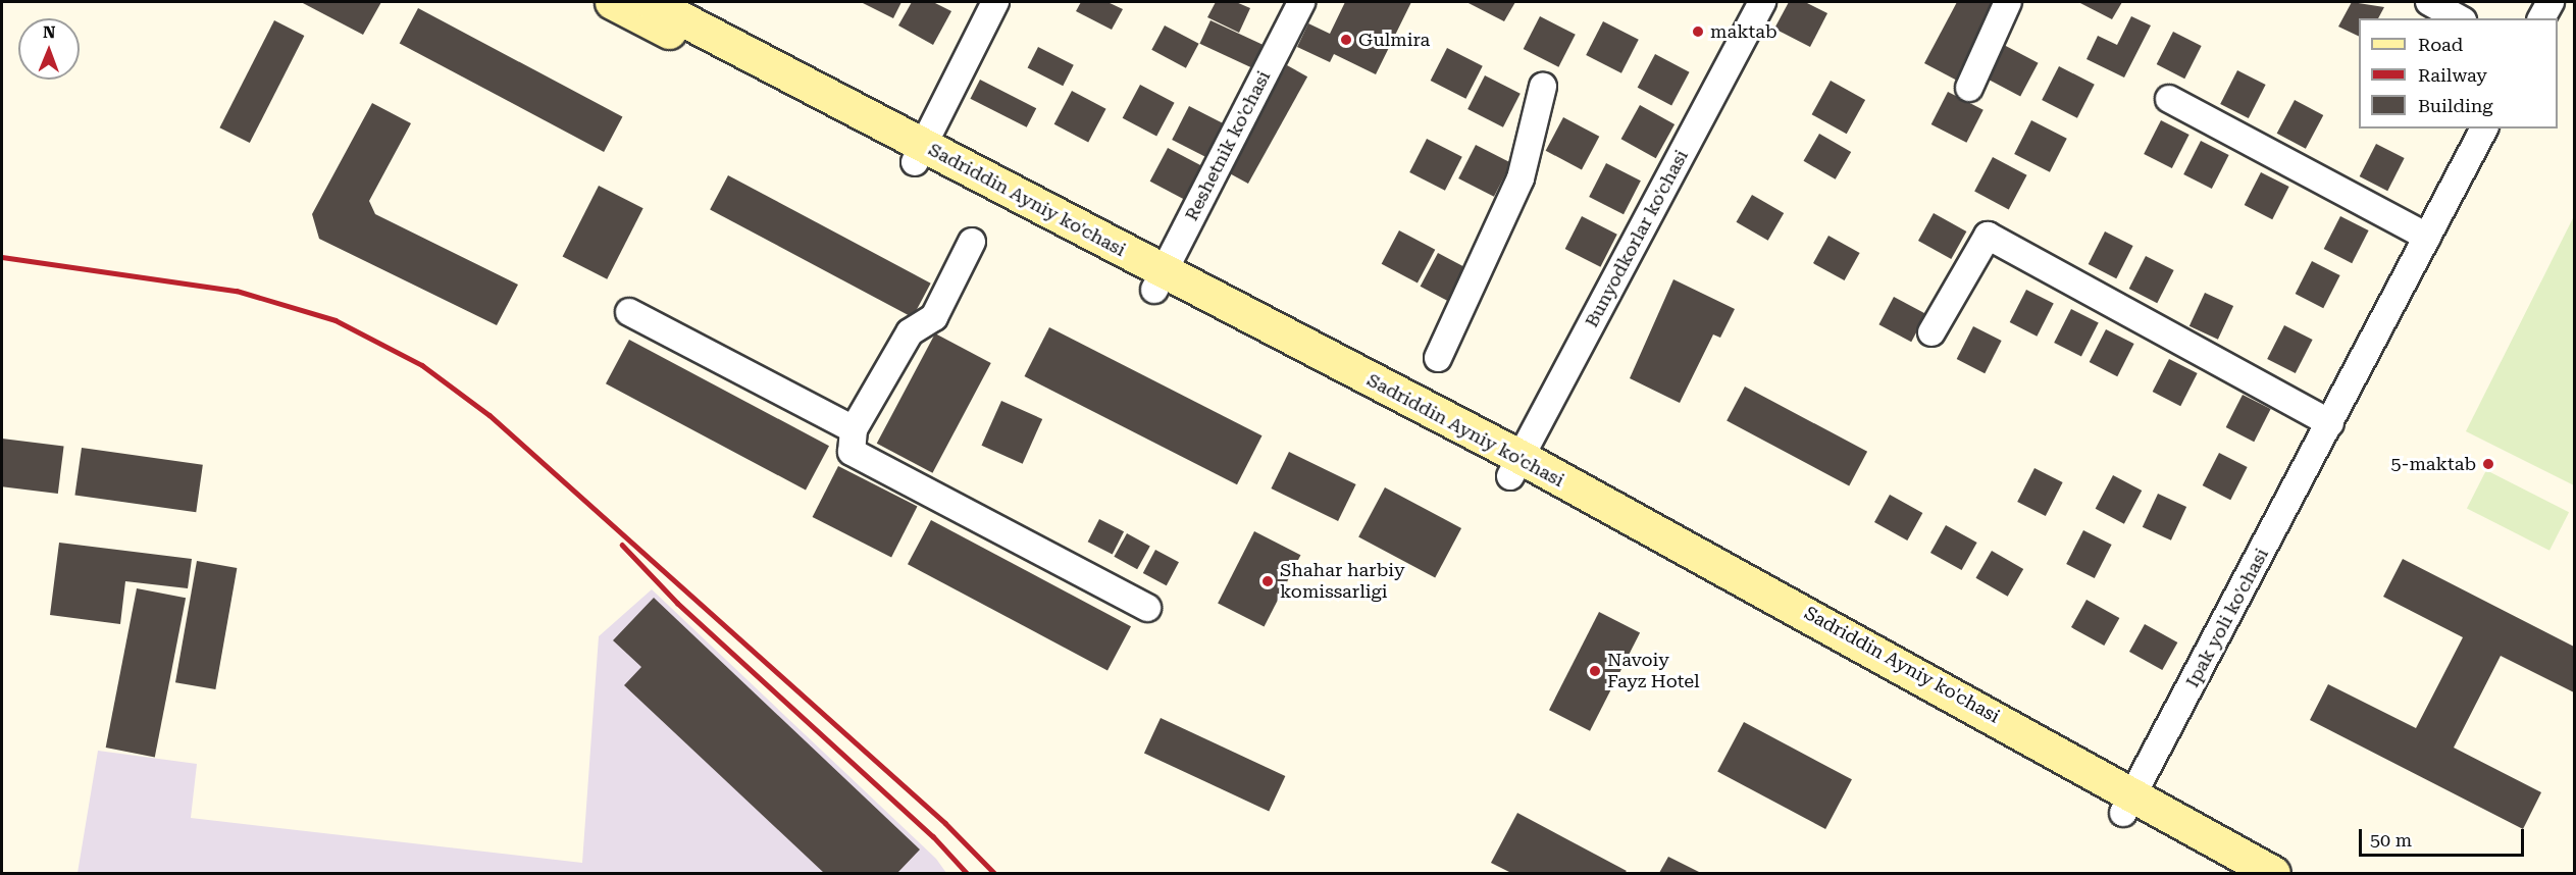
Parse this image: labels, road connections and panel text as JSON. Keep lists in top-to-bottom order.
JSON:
{
  "streets": {
    "main road": ["Sadriddin Ayniy ko'chasi"],
    "street": ["Reshetnik ko'chasi", "Bunyodkorlar ko'chasi", "Ipak yoli ko'chasi"]
  },
  "crossings": [
    ["Reshetnik ko'chasi", "Sadriddin Ayniy ko'chasi"],
    ["Sadriddin Ayniy ko'chasi", "Bunyodkorlar ko'chasi"],
    ["Sadriddin Ayniy ko'chasi", "Ipak yoli ko'chasi"]
  ],
  "places": [
    "maktab",
    "Gulmira",
    "5-maktab",
    "Shahar harbiy komissarligi",
    "Navoiy Fayz Hotel"
  ],
  "legend": ["Road", "Railway", "Building"],
  "scale_bar": "50 m",
  "north": "top"
}
